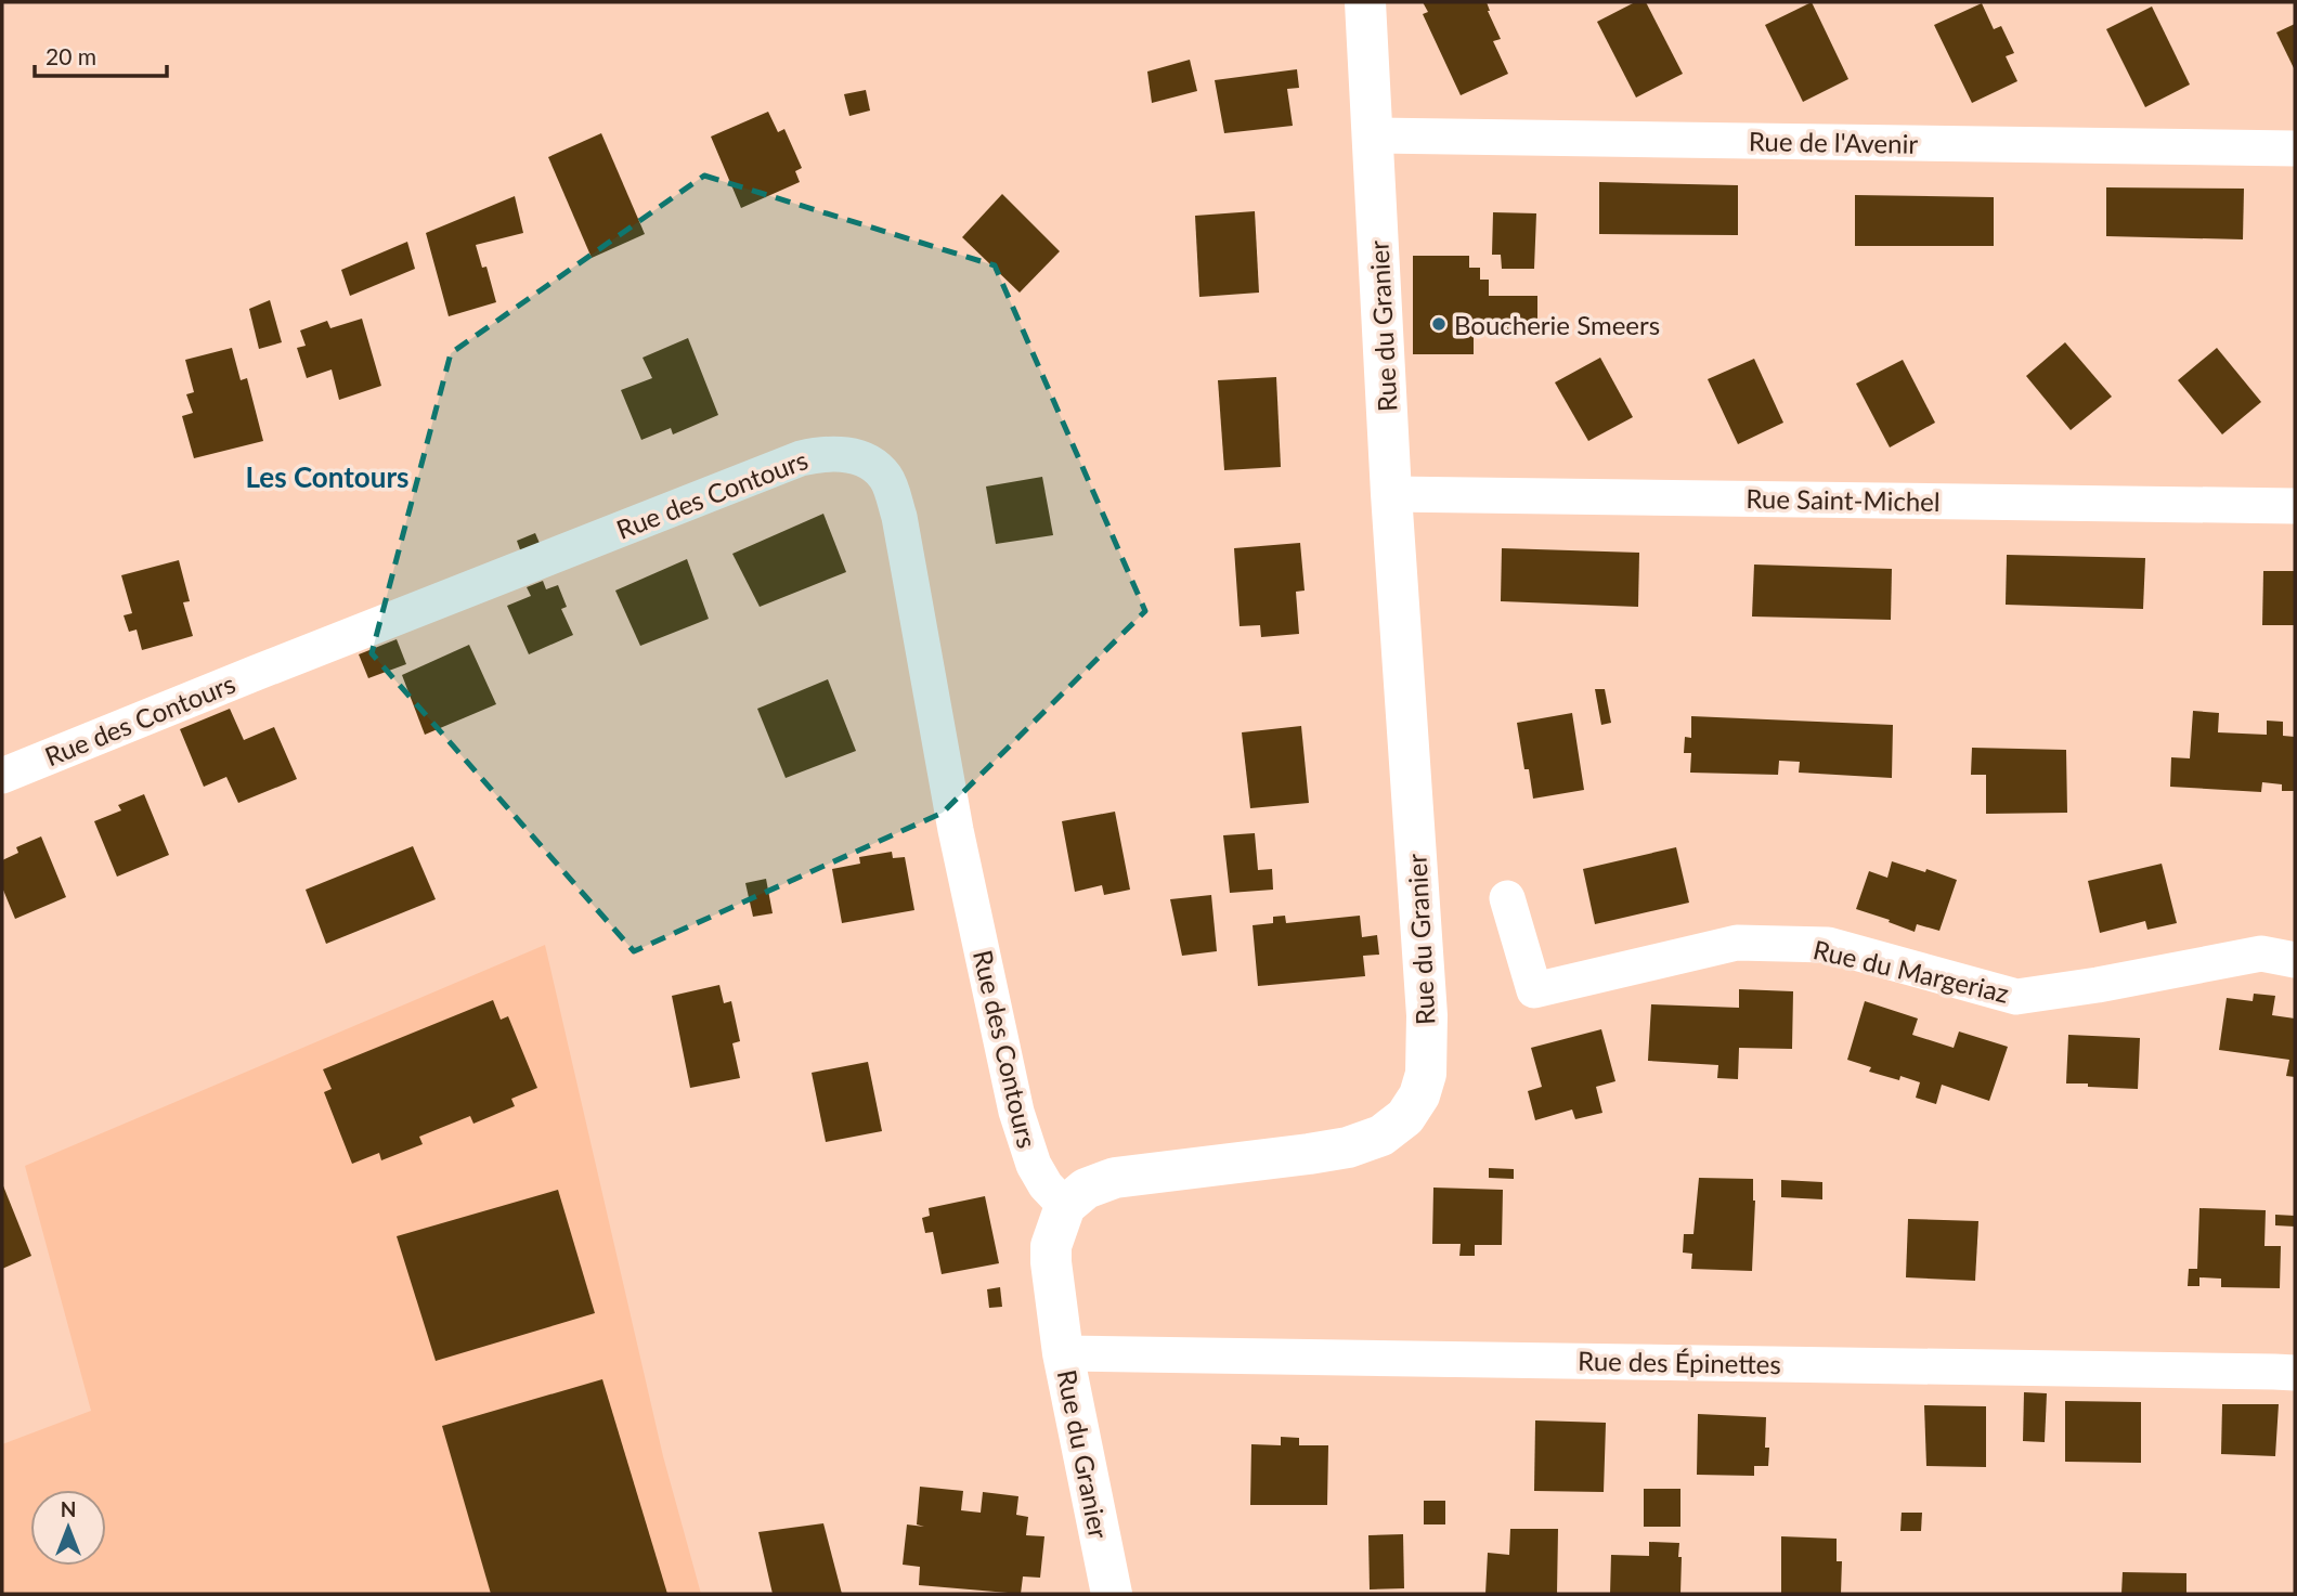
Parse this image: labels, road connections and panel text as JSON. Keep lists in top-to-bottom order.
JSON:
{
  "streets": {
    "street": [
      "Rue de l'Avenir",
      "Rue du Granier",
      "Rue des Contours",
      "Rue Saint-Michel",
      "Rue du Margeriaz",
      "Rue des Épinettes"
    ]
  },
  "crossings": [
    ["Rue de l'Avenir", "Rue du Granier"],
    ["Rue du Granier", "Rue des Contours"],
    ["Rue du Granier", "Rue Saint-Michel"],
    ["Rue du Granier", "Rue des Épinettes"]
  ],
  "districts": ["Les Contours"],
  "places": ["Boucherie Smeers"],
  "scale_bar": "20 m",
  "north": "top"
}
